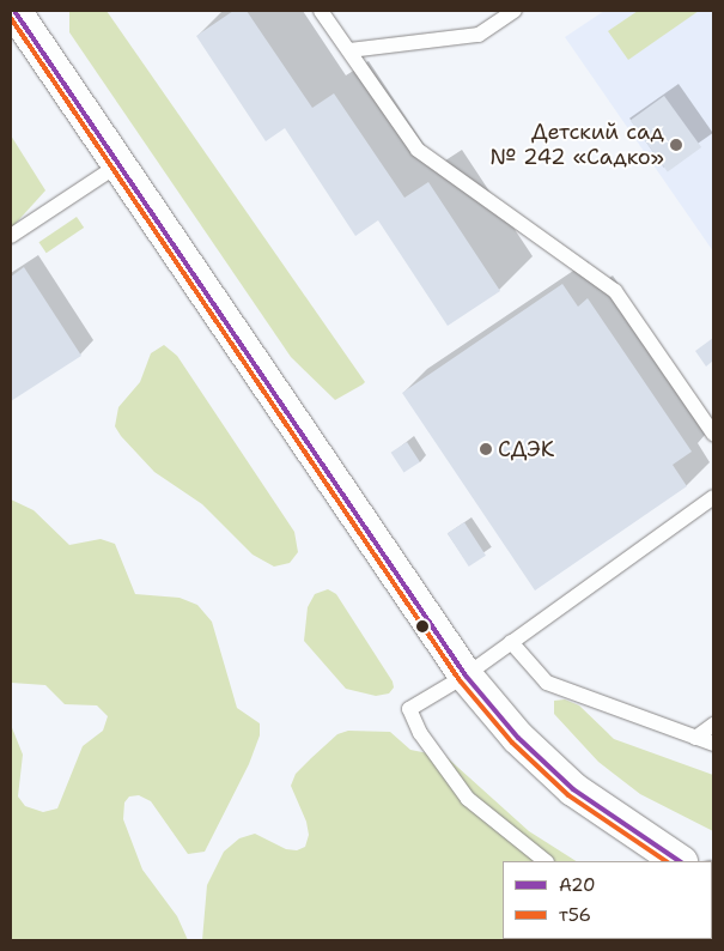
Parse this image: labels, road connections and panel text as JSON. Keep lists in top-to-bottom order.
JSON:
{
  "places": ["Детский сад № 242 «Садко»", "СДЭК"],
  "lines": ["transit line А20", "transit line т56"],
  "legend": ["А20", "т56"]
}
